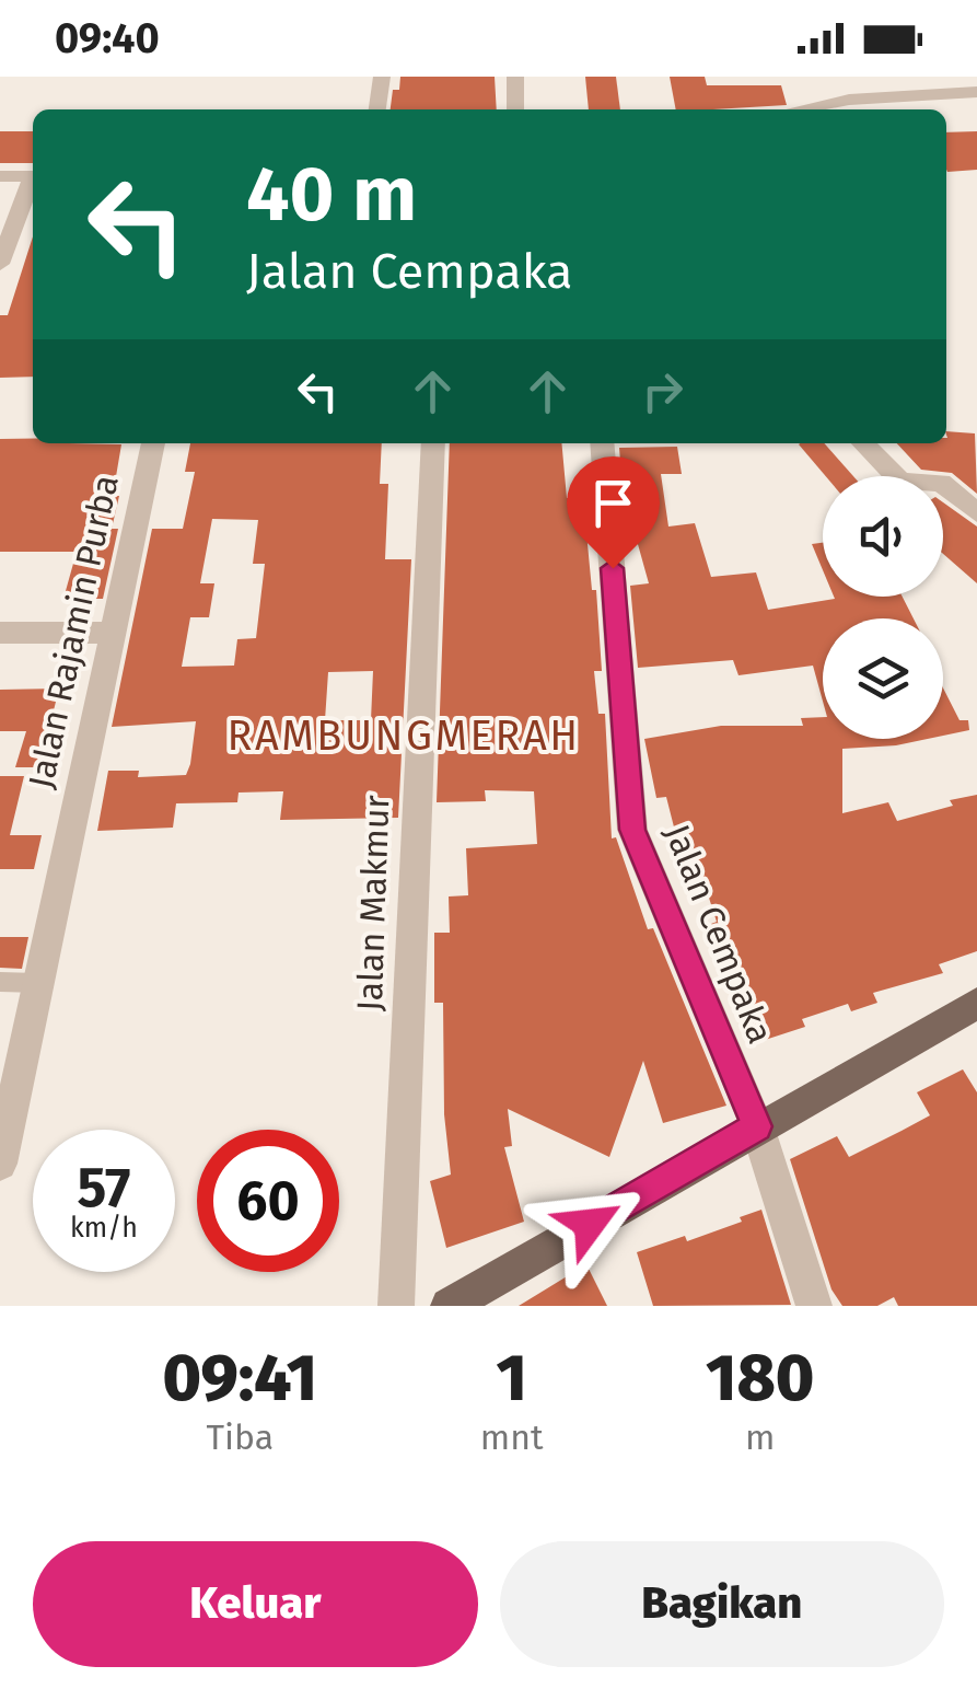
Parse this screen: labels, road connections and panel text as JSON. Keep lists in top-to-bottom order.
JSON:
{
  "streets": {
    "street": ["Jalan Rajamin Purba", "Jalan Makmur", "Jalan Cempaka"]
  },
  "districts": ["RAMBUNGMERAH"],
  "page": {
    "status": "09:40",
    "turn": ["40 m", "Jalan Cempaka"],
    "speed": "57 km/h",
    "limit": "60",
    "eta": [
      "09:41",
      "Tiba",
      "1",
      "mnt",
      "180",
      "m"
    ],
    "buttons": ["Keluar", "Bagikan"]
  }
}
